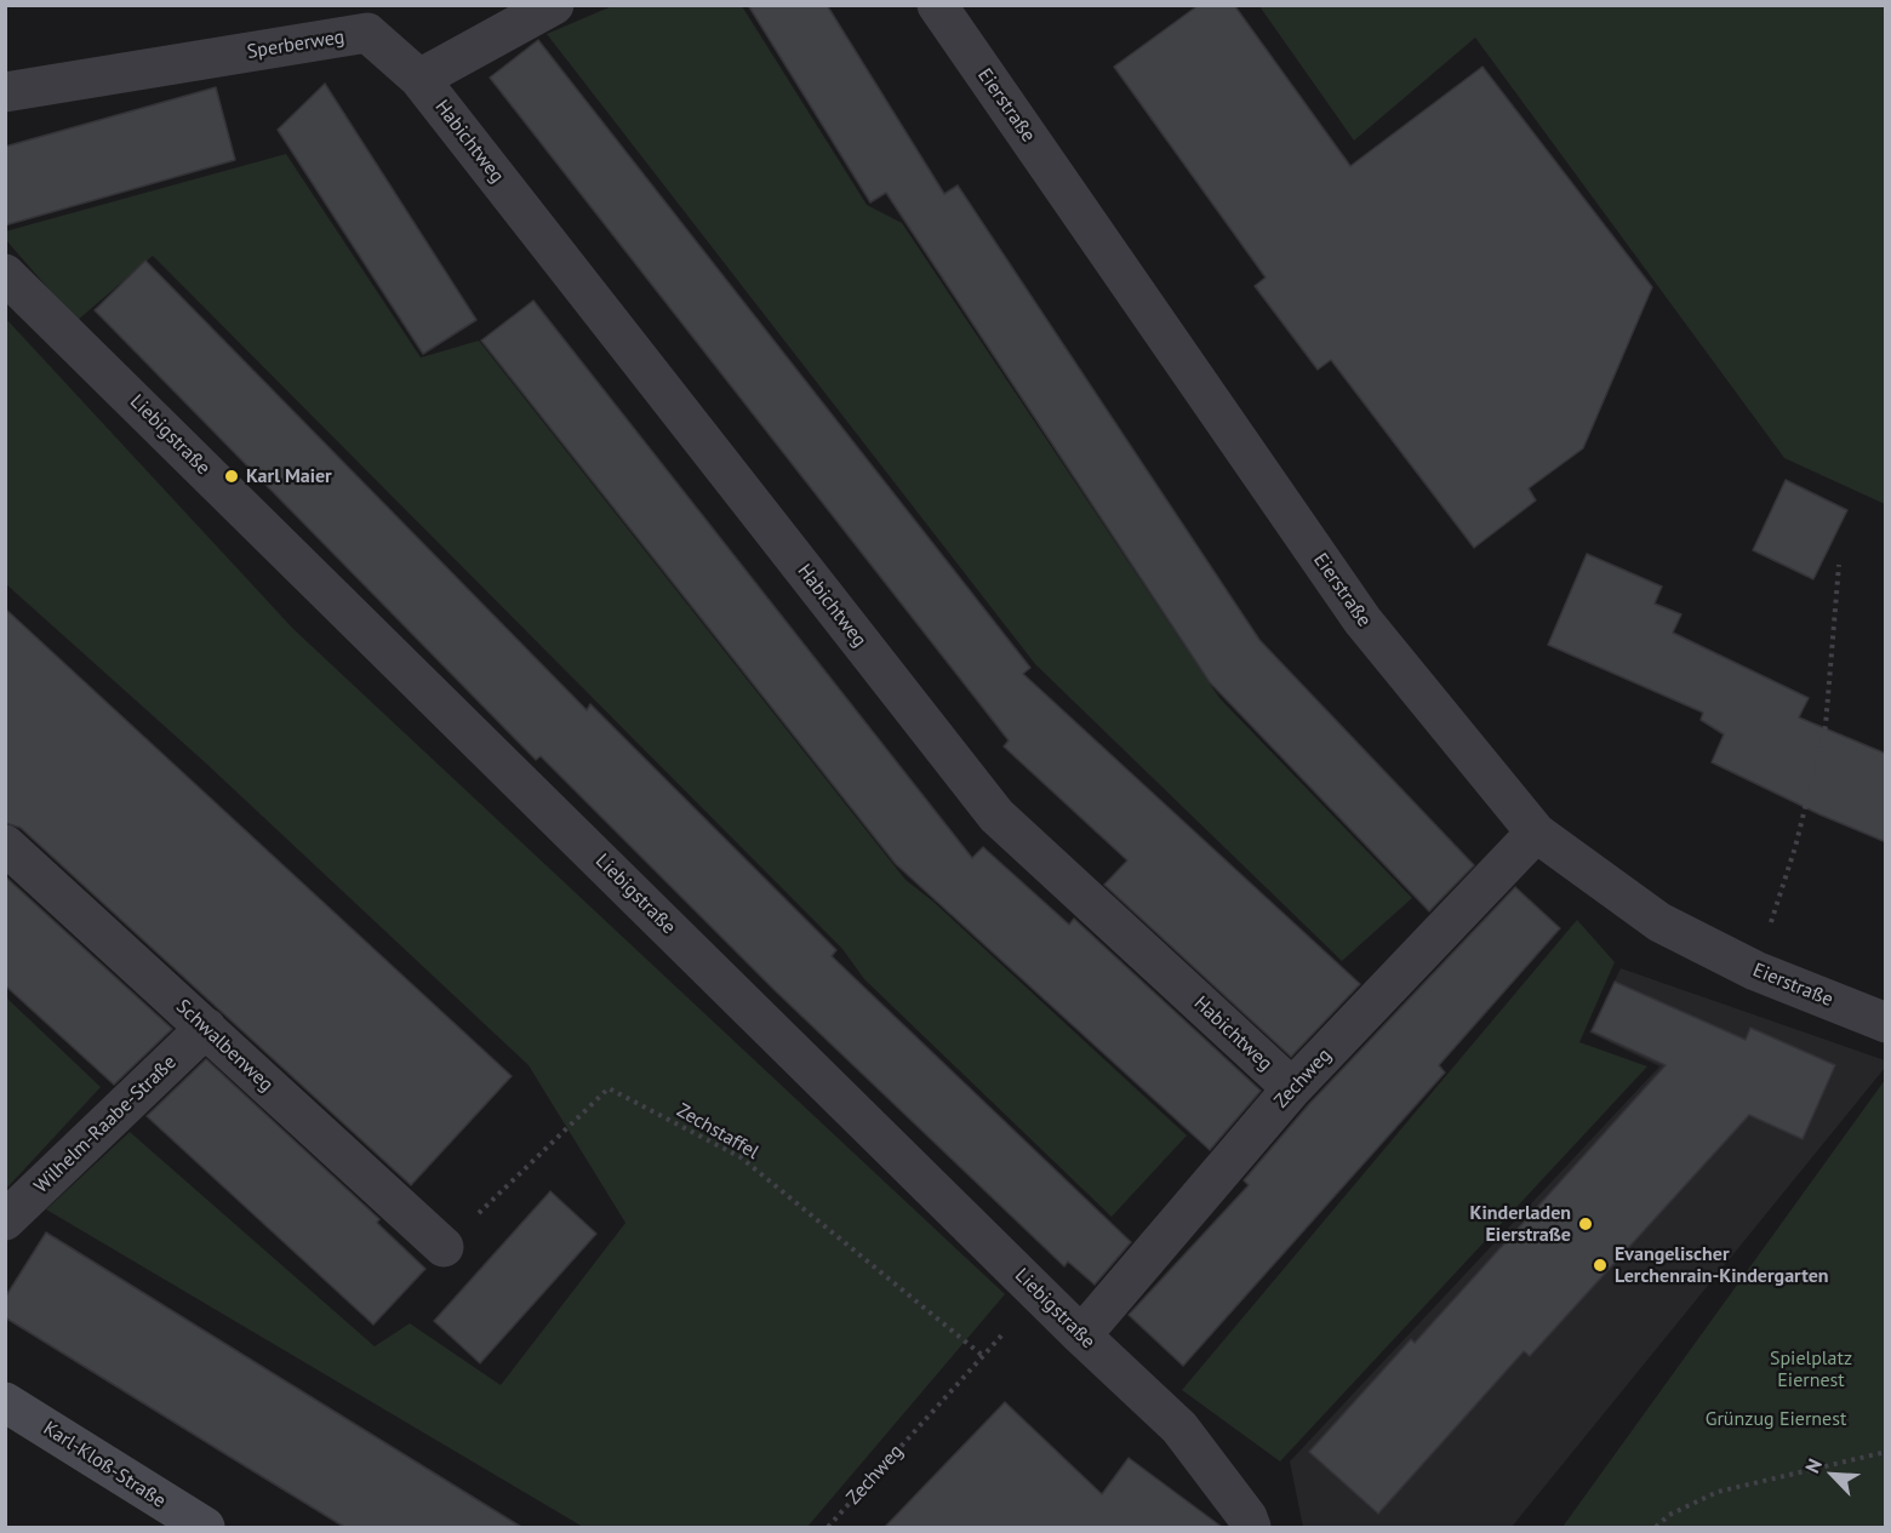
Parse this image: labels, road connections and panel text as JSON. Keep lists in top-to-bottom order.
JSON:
{
  "streets": {
    "main road": ["Karl-Kloß-Straße"],
    "street": [
      "Sperberweg",
      "Eierstraße",
      "Habichtweg",
      "Liebigstraße",
      "Schwalbenweg",
      "Zechweg",
      "Wilhelm-Raabe-Straße"
    ],
    "path": ["Zechstaffel"]
  },
  "crossings": [
    ["Sperberweg", "Habichtweg"],
    ["Eierstraße", "Zechweg"],
    ["Habichtweg", "Zechweg"],
    ["Liebigstraße", "Zechweg"],
    ["Schwalbenweg", "Wilhelm-Raabe-Straße"],
    ["Schwalbenweg", "Zechstaffel"],
    ["Zechweg", "Zechstaffel"]
  ],
  "parks": ["Spielplatz Eiernest", "Grünzug Eiernest"],
  "places": ["Karl Maier", "Kinderladen Eierstraße", "Evangelischer Lerchenrain-Kindergarten"],
  "north": "top left"
}
